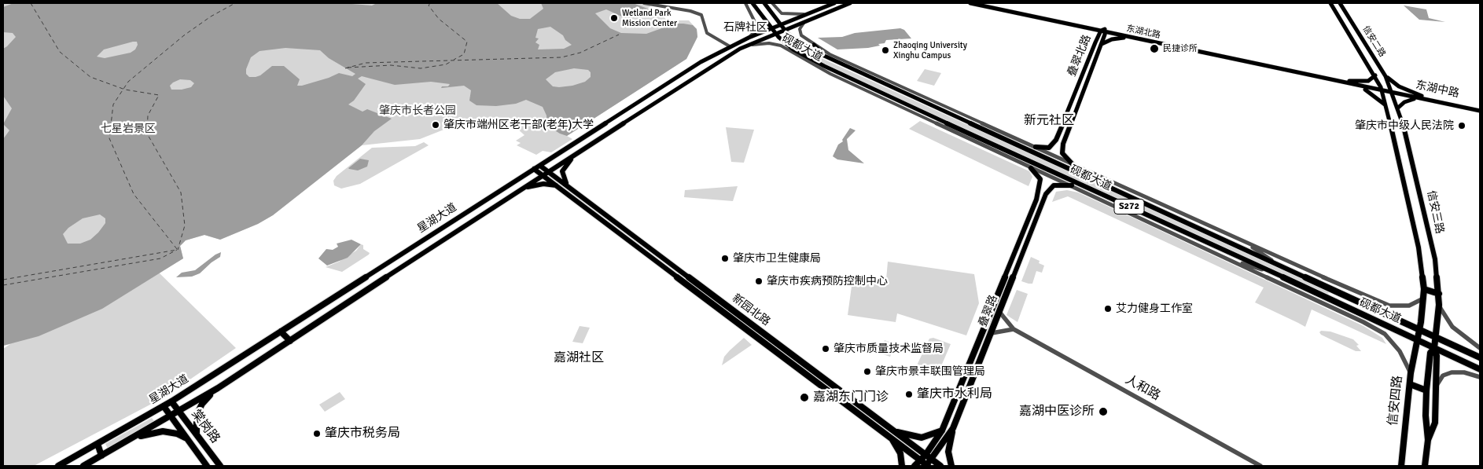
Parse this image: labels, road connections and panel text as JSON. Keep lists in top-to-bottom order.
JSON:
{
  "streets": {
    "main road": [
      "东湖北路",
      "信安二路",
      "砚都大道",
      "叠翠北路",
      "东湖中路",
      "S272",
      "信安三路",
      "星湖大道",
      "新园北路",
      "叠翠路",
      "信安四路",
      "棠岗路"
    ],
    "street": ["人和路"]
  },
  "crossings": [
    ["东湖北路", "信安二路"],
    ["东湖北路", "叠翠北路"],
    ["东湖北路", "东湖中路"],
    ["信安二路", "东湖中路"],
    ["信安二路", "信安三路"],
    ["砚都大道", "信安三路"],
    ["砚都大道", "星湖大道"],
    ["砚都大道", "叠翠路"],
    ["砚都大道", "信安四路"],
    ["东湖中路", "信安三路"],
    ["星湖大道", "新园北路"],
    ["星湖大道", "棠岗路"],
    ["新园北路", "叠翠路"]
  ],
  "districts": ["石牌社区", "新元社区", "嘉湖社区"],
  "parks": ["肇庆市长者公园", "七星岩景区"],
  "places": [
    "Wetland Park Mission Center",
    "民捷诊所",
    "Zhaoqing University Xinghu Campus",
    "肇庆市端州区老干部(老年)大学",
    "肇庆市中级人民法院",
    "肇庆市卫生健康局",
    "肇庆市疾病预防控制中心",
    "艾力健身工作室",
    "肇庆市质量技术监督局",
    "肇庆市景丰联围管理局",
    "肇庆市水利局",
    "嘉湖东门门诊",
    "嘉湖中医诊所",
    "肇庆市税务局"
  ]
}
